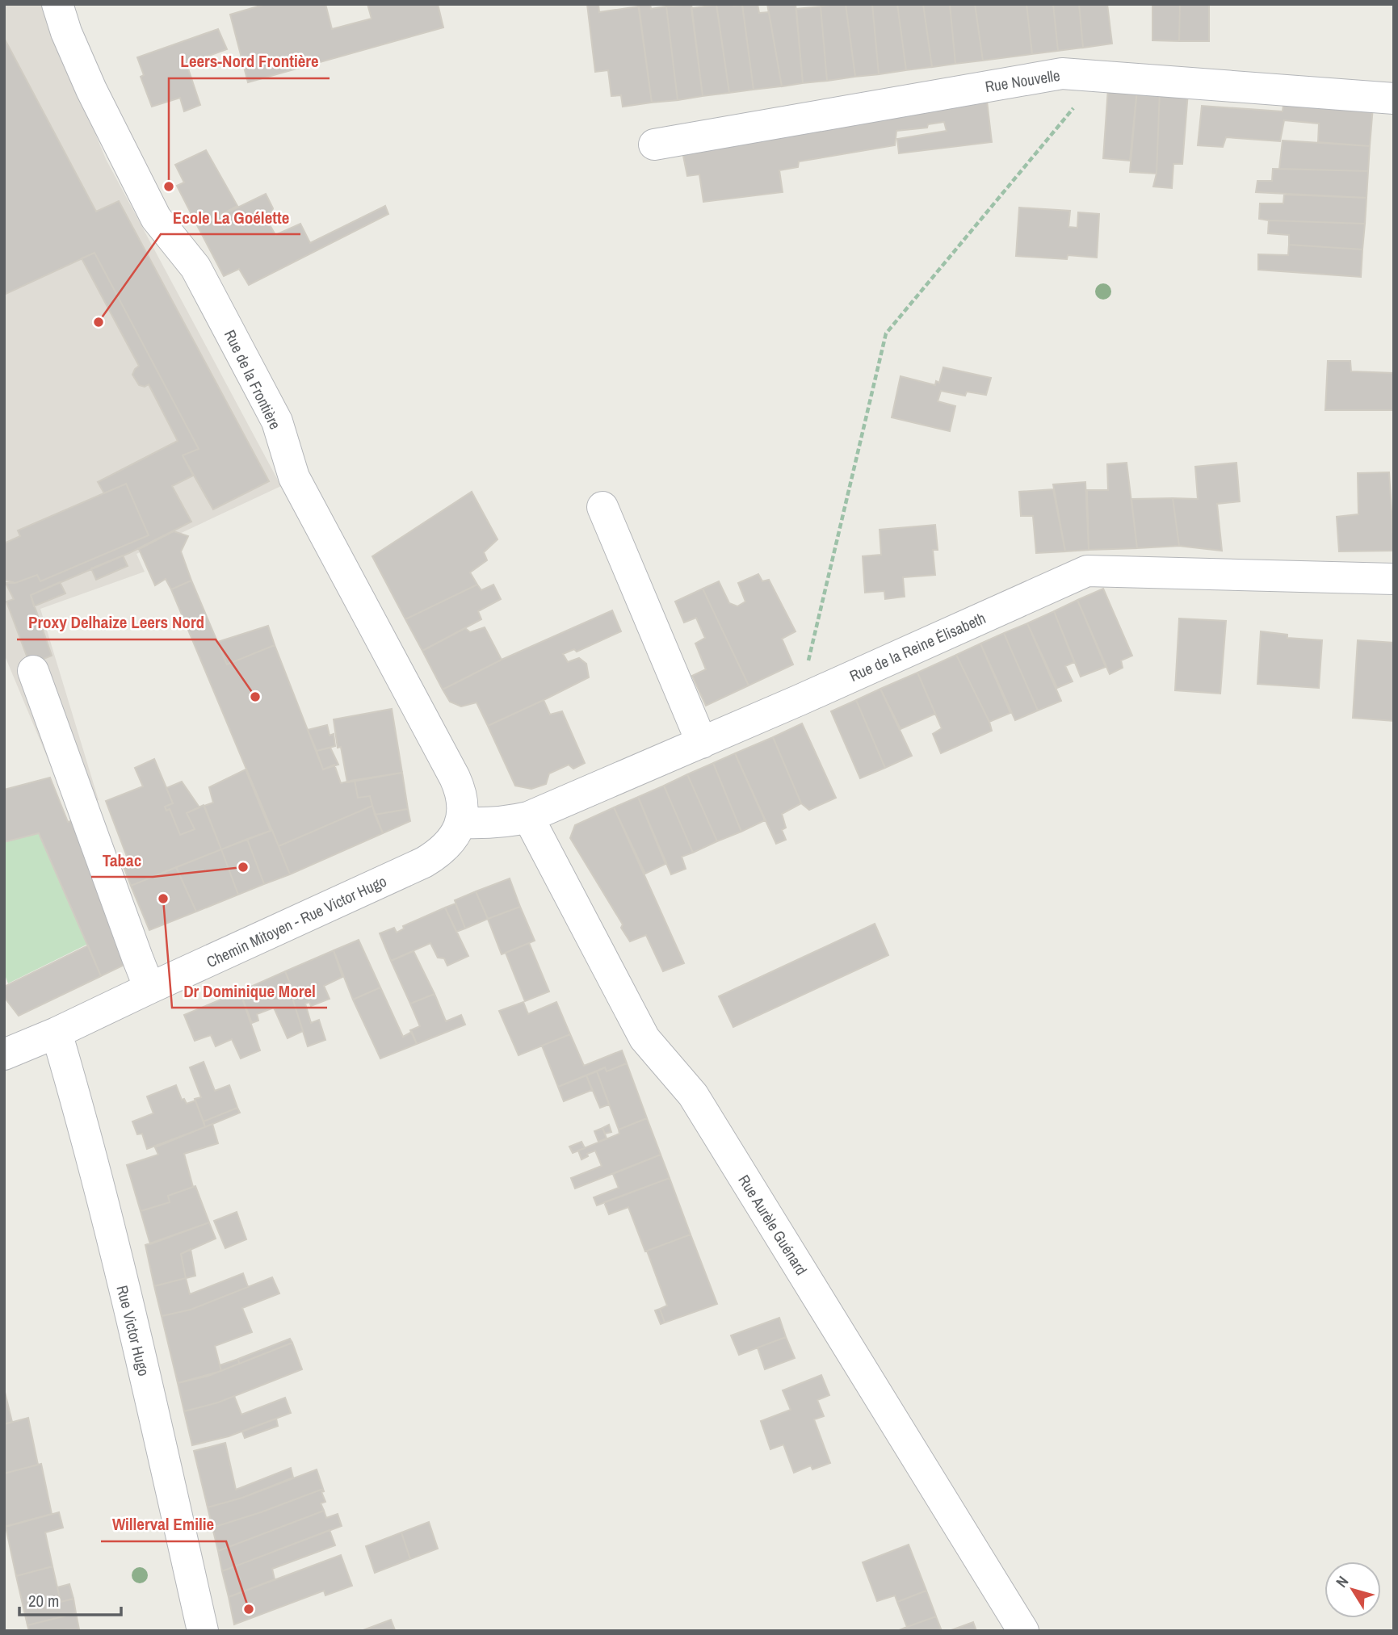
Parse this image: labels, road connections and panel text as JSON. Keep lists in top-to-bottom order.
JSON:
{
  "streets": {
    "street": [
      "Rue Nouvelle",
      "Rue de la Frontière",
      "Rue de la Reine Élisabeth",
      "Chemin Mitoyen - Rue Victor Hugo",
      "Rue Aurèle Guénard",
      "Rue Victor Hugo"
    ]
  },
  "crossings": [
    ["Rue de la Frontière", "Rue de la Reine Élisabeth"],
    ["Rue de la Frontière", "Chemin Mitoyen - Rue Victor Hugo"],
    ["Rue de la Reine Élisabeth", "Chemin Mitoyen - Rue Victor Hugo"],
    ["Rue de la Reine Élisabeth", "Rue Aurèle Guénard"],
    ["Chemin Mitoyen - Rue Victor Hugo", "Rue Victor Hugo"]
  ],
  "places": [
    "Leers-Nord Frontière",
    "Ecole La Goélette",
    "Proxy Delhaize Leers Nord",
    "Tabac",
    "Dr Dominique Morel",
    "Willerval Emilie"
  ],
  "scale_bar": "20 m",
  "north": "top left"
}
